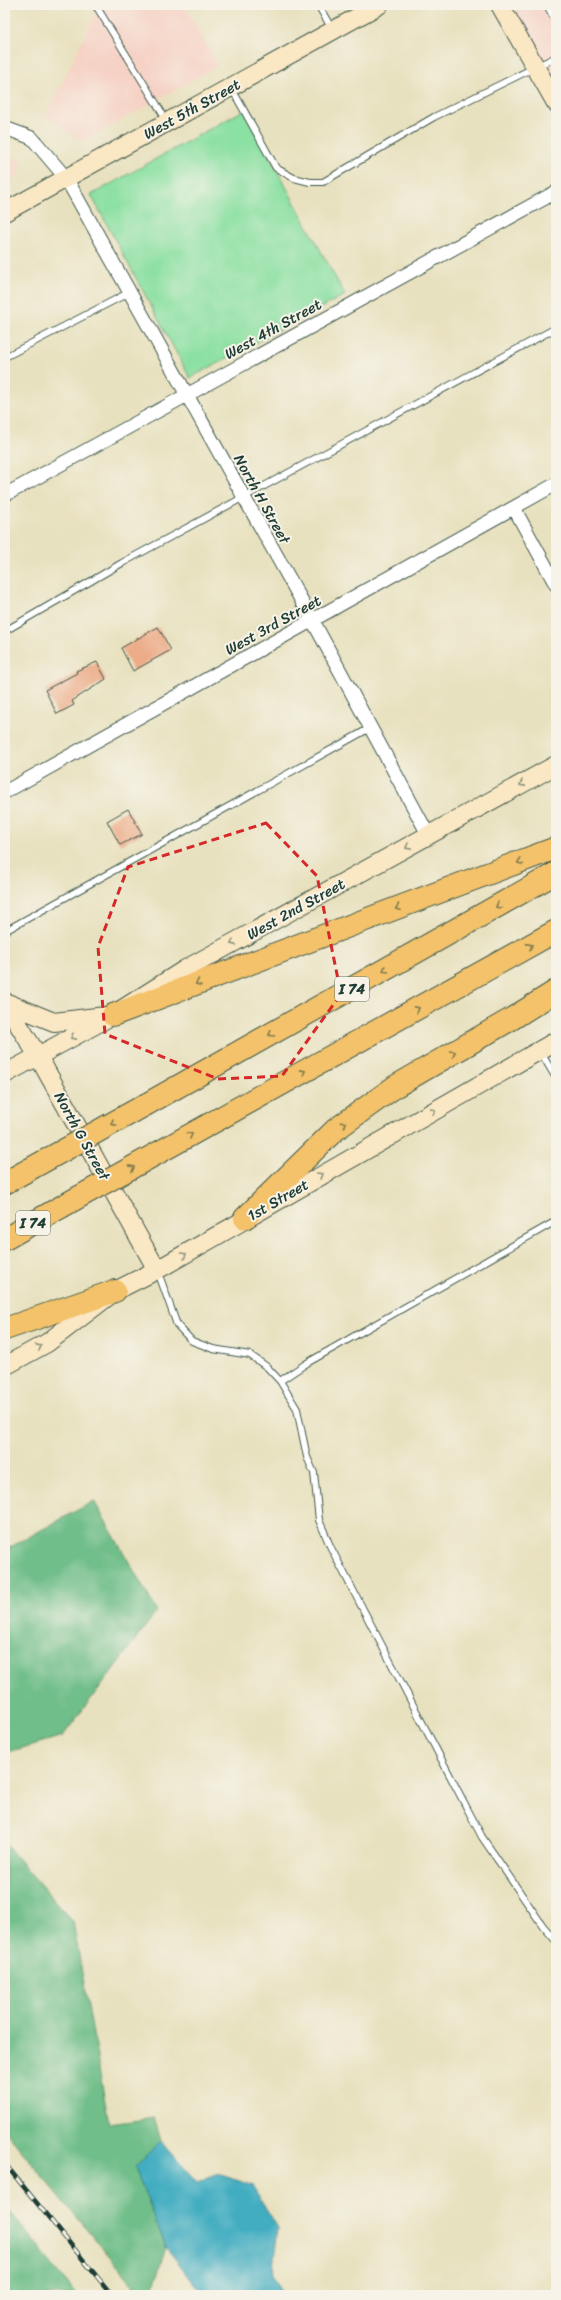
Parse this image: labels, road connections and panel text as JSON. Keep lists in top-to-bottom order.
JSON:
{
  "streets": {
    "highway": ["I 74"],
    "street": [
      "West 5th Street",
      "West 4th Street",
      "North H Street",
      "West 3rd Street",
      "West 2nd Street",
      "North G Street",
      "1st Street"
    ]
  },
  "crossings": [
    ["West 5th Street", "North H Street"],
    ["West 4th Street", "North H Street"],
    ["North H Street", "West 3rd Street"],
    ["North H Street", "West 2nd Street"],
    ["West 2nd Street", "North G Street"],
    ["North G Street", "1st Street"]
  ],
  "one_way": ["West 2nd Street", "1st Street"]
}
